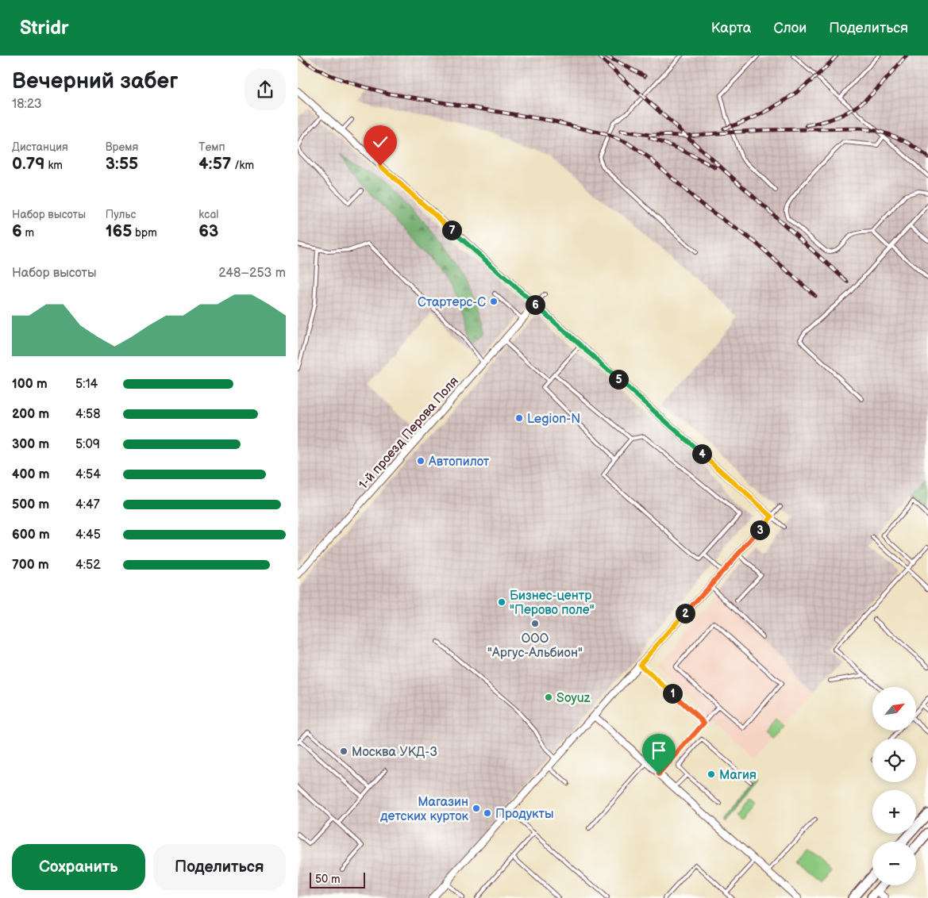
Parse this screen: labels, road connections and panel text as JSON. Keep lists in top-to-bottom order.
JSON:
{
  "streets": {
    "street": ["1-й проезд Перова Поля"]
  },
  "places": [
    "Стартерс-С",
    "Legion-N",
    "Автопилот",
    "Бизнес-центр \"Перово поле\"",
    "ООО \"Аргус-Альбион\"",
    "Soyuz",
    "Москва УКД-3",
    "Магия",
    "Магазин детских курток",
    "Продукты"
  ],
  "scale_bar": "50 m",
  "north": "top right",
  "page": {
    "header": "Stridr",
    "nav": ["Карта", "Слои", "Поделиться"],
    "heading": ["Вечерний забег", "18:23"],
    "stats": [
      ["Дистанция", "0.79 km"],
      ["Время", "3:55"],
      ["Темп", "4:57 /km"],
      ["Набор высоты", "6 m"],
      ["Пульс", "165 bpm"],
      ["kcal", "63"]
    ],
    "pins": [
      "7",
      "6",
      "5",
      "4",
      "3",
      "2",
      "1"
    ],
    "chart": ["Набор высоты", "248–253 m"],
    "list": [
      {
        "name": "100 m",
        "note": "5:14"
      },
      {
        "name": "200 m",
        "note": "4:58"
      },
      {
        "name": "300 m",
        "note": "5:09"
      },
      {
        "name": "400 m",
        "note": "4:54"
      },
      {
        "name": "500 m",
        "note": "4:47"
      },
      {
        "name": "600 m",
        "note": "4:45"
      },
      {
        "name": "700 m",
        "note": "4:52"
      }
    ],
    "map_buttons": ["+", "−"],
    "buttons": ["Сохранить", "Поделиться"],
    "scale": "50 m"
  }
}
